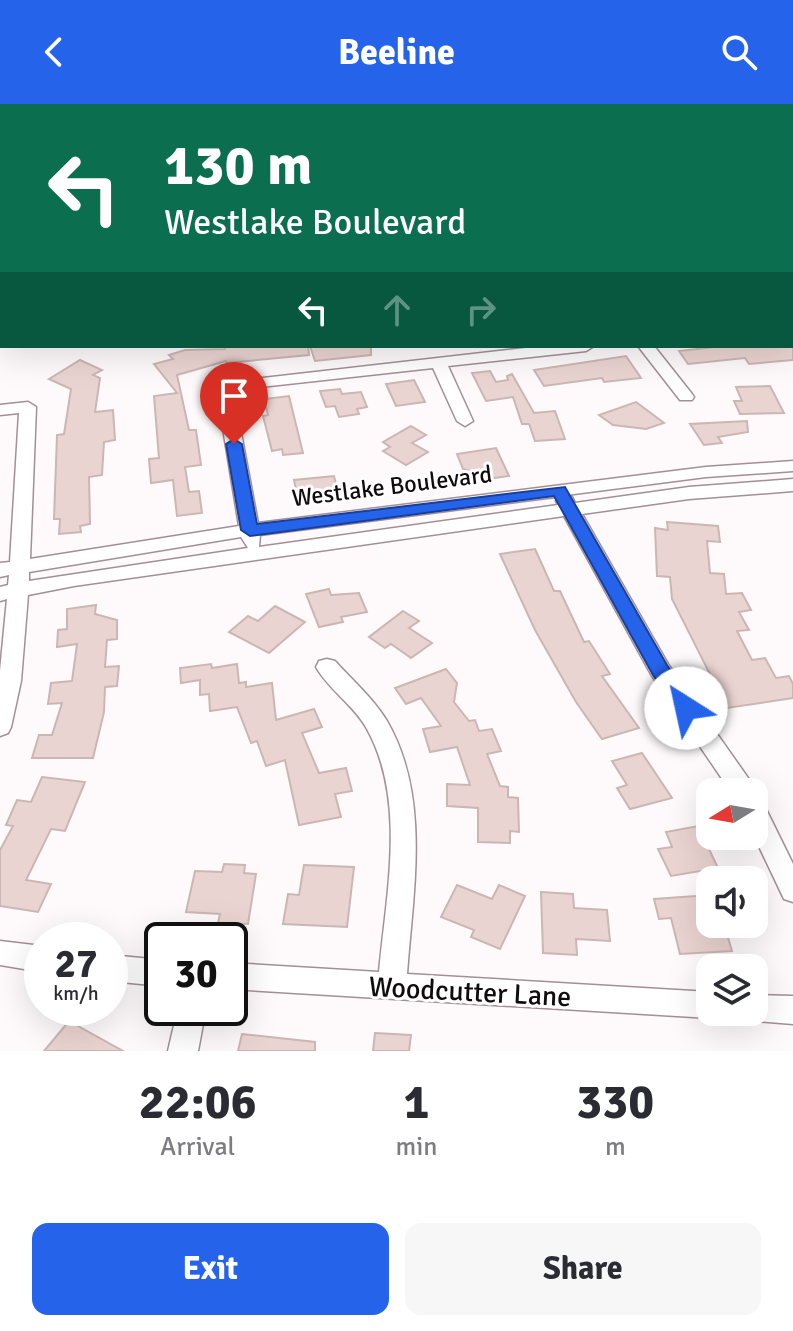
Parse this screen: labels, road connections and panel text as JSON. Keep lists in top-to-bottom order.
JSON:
{
  "streets": {
    "street": ["Westlake Boulevard", "Woodcutter Lane"]
  },
  "north": "left",
  "page": {
    "header": "Beeline",
    "turn": ["130 m", "Westlake Boulevard"],
    "speed": "27 km/h",
    "limit": "30",
    "eta": [
      "22:06",
      "Arrival",
      "1",
      "min",
      "330",
      "m"
    ],
    "buttons": ["Exit", "Share"]
  }
}
